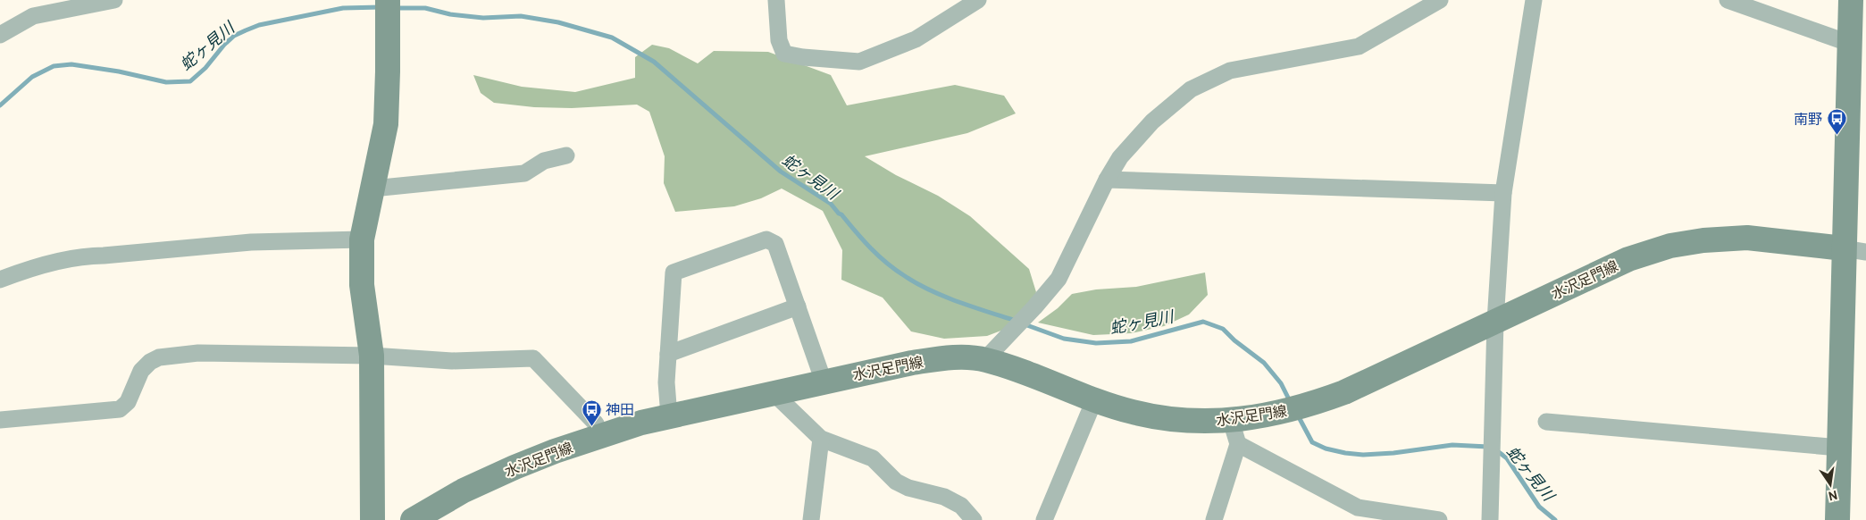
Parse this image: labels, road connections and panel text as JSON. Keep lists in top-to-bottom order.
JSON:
{
  "streets": {
    "main road": ["水沢足門線"]
  },
  "water": ["蛇ヶ見川"],
  "places": {
    "bus stop": ["南野", "神田"]
  },
  "north": "bottom"
}
